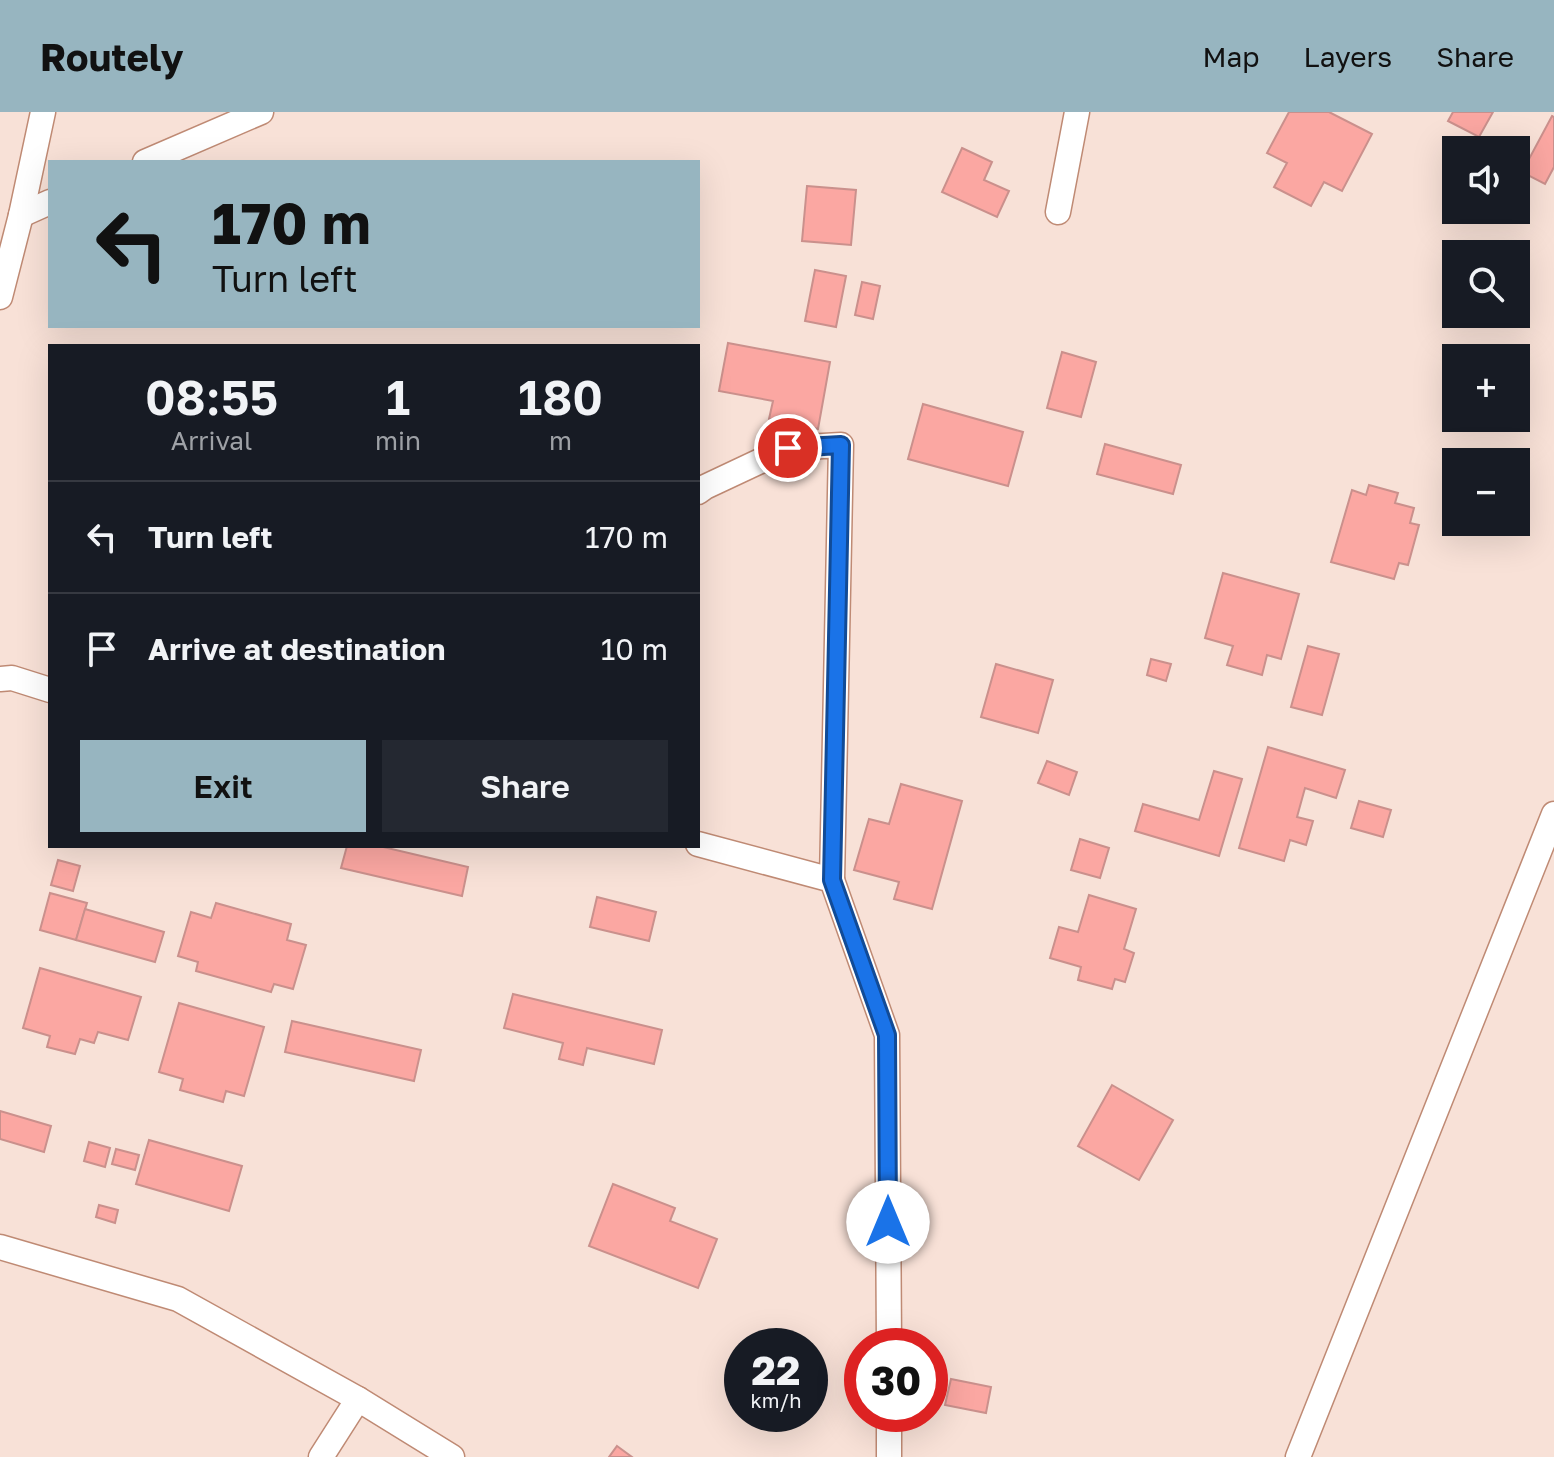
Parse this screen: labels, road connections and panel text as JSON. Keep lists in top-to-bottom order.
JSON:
{
  "page": {
    "header": "Routely",
    "nav": ["Map", "Layers", "Share"],
    "map_buttons": ["+", "−"],
    "turn": ["170 m", "Turn left"],
    "eta": [
      "08:55",
      "Arrival",
      "1",
      "min",
      "180",
      "m"
    ],
    "list": [
      {
        "name": "Turn left",
        "value": "170 m"
      },
      {
        "name": "Arrive at destination",
        "value": "10 m"
      }
    ],
    "buttons": ["Exit", "Share"],
    "speed": "22 km/h",
    "limit": "30"
  }
}
